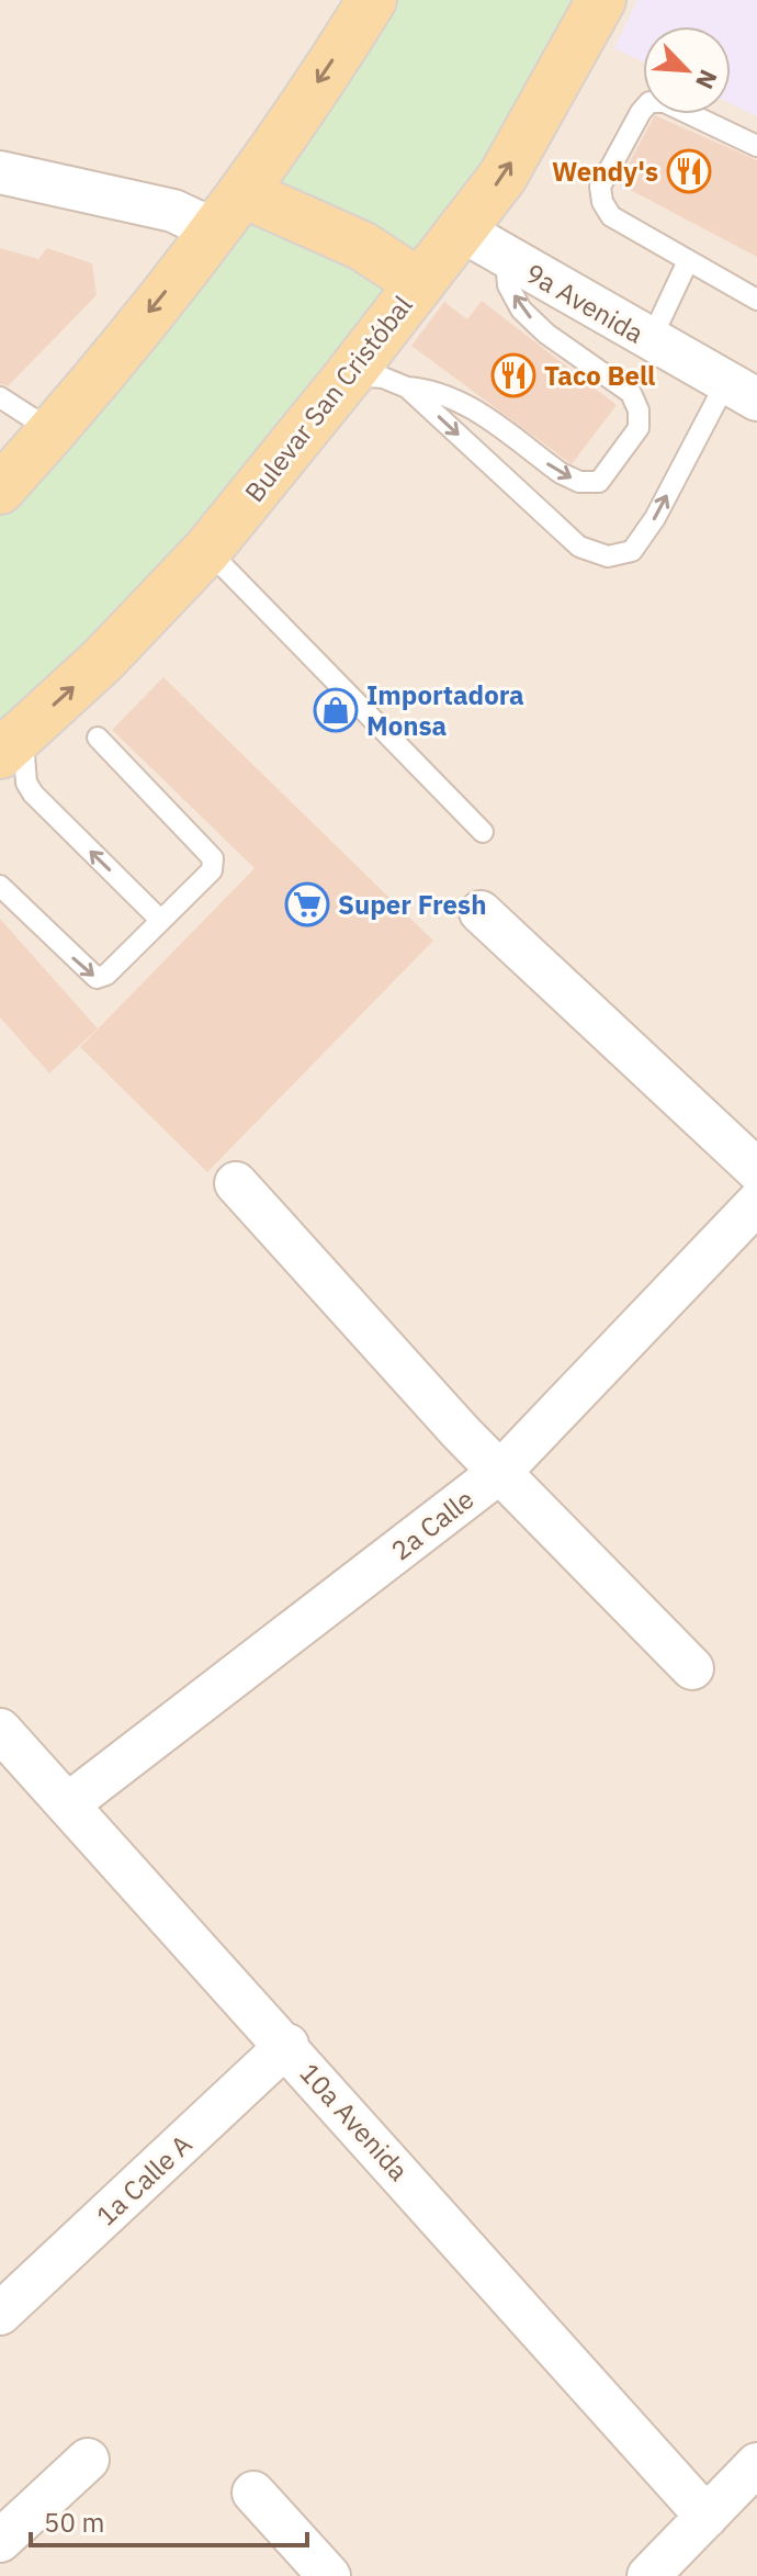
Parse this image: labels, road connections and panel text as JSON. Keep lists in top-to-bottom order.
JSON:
{
  "streets": {
    "main road": ["Bulevar San Cristóbal"],
    "street": [
      "9a Avenida",
      "2a Calle",
      "10a Avenida",
      "1a Calle A"
    ]
  },
  "crossings": [
    ["9a Avenida", "Bulevar San Cristóbal"],
    ["2a Calle", "10a Avenida"],
    ["10a Avenida", "1a Calle A"]
  ],
  "places": {
    "restaurant": ["Wendy's", "Taco Bell"],
    "shop": ["Importadora Monsa"],
    "supermarket": ["Super Fresh"]
  },
  "scale_bar": "50 m",
  "north": "bottom right"
}
